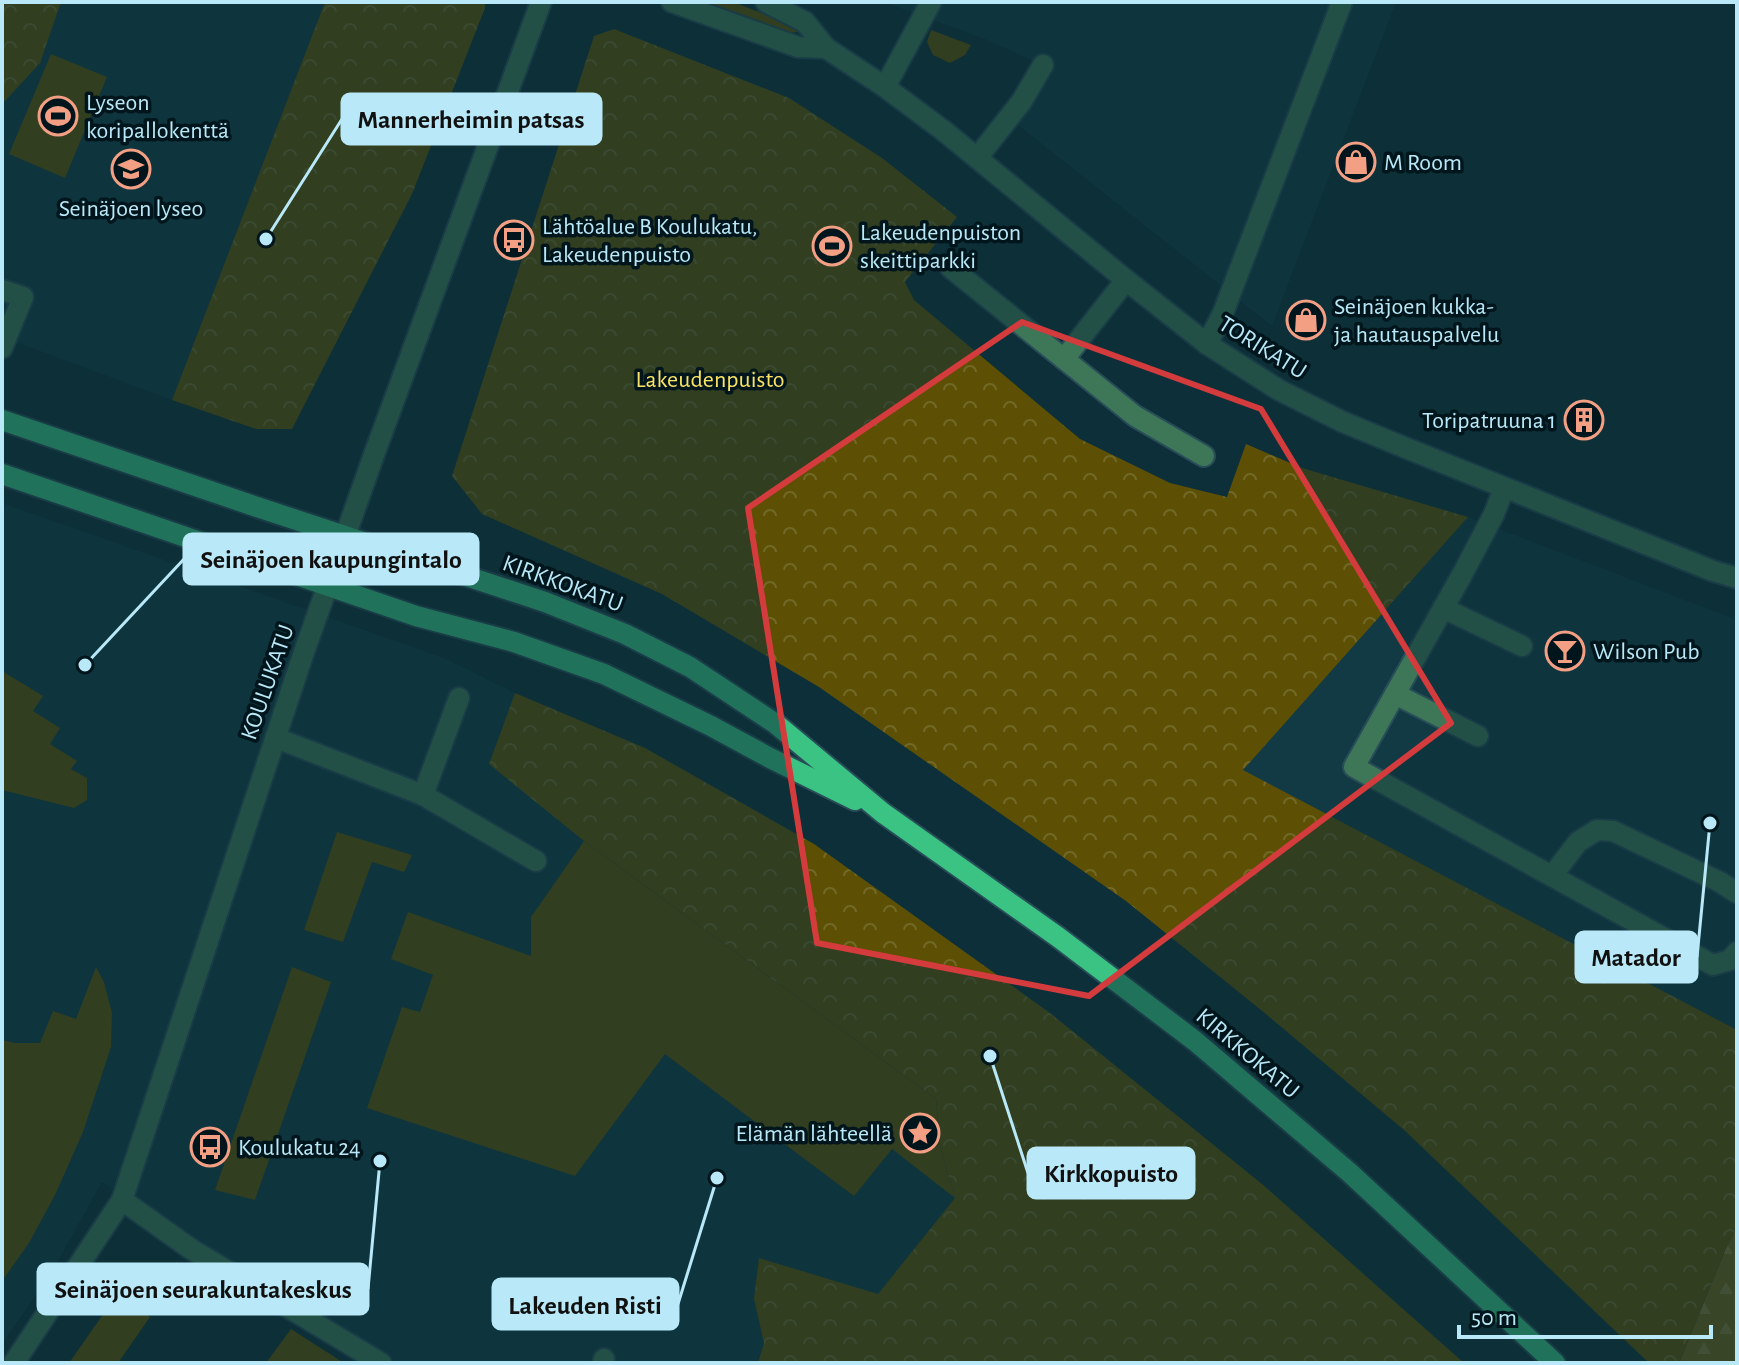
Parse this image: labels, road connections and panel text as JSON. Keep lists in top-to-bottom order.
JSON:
{
  "streets": {
    "main road": ["KIRKKOKATU"],
    "street": ["TORIKATU", "KOULUKATU"]
  },
  "crossings": [
    ["KIRKKOKATU", "KOULUKATU"]
  ],
  "parks": ["Lakeudenpuisto"],
  "places": {
    "sports": ["Lyseon koripallokenttä", "Lakeudenpuiston skeittiparkki"],
    "shop": ["M Room", "Seinäjoen kukka- ja hautauspalvelu"],
    "school or university": ["Seinäjoen lyseo"],
    "other": [
      "Mannerheimin patsas",
      "Seinäjoen kaupungintalo",
      "Matador",
      "Kirkkopuisto",
      "Seinäjoen seurakuntakeskus",
      "Lakeuden Risti"
    ],
    "bus stop": ["Lähtöalue B Koulukatu, Lakeudenpuisto", "Koulukatu 24"],
    "building": ["Toripatruuna 1"],
    "bar": ["Wilson Pub"],
    "place": ["Elämän lähteellä"]
  },
  "scale_bar": "50 m"
}
